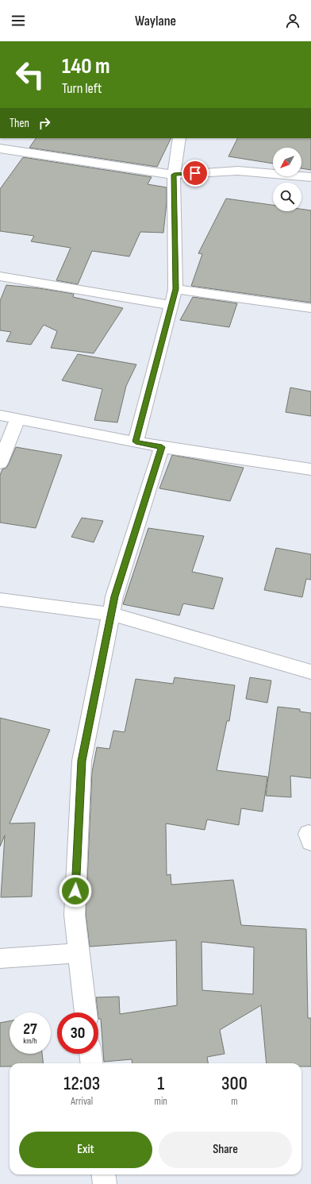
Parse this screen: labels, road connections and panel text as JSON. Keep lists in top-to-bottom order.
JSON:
{
  "north": "bottom left",
  "page": {
    "header": "Waylane",
    "turn": ["140 m", "Turn left"],
    "then": "Then",
    "speed": "27 km/h",
    "limit": "30",
    "eta": [
      "12:03",
      "Arrival",
      "1",
      "min",
      "300",
      "m"
    ],
    "buttons": ["Exit", "Share"]
  }
}
